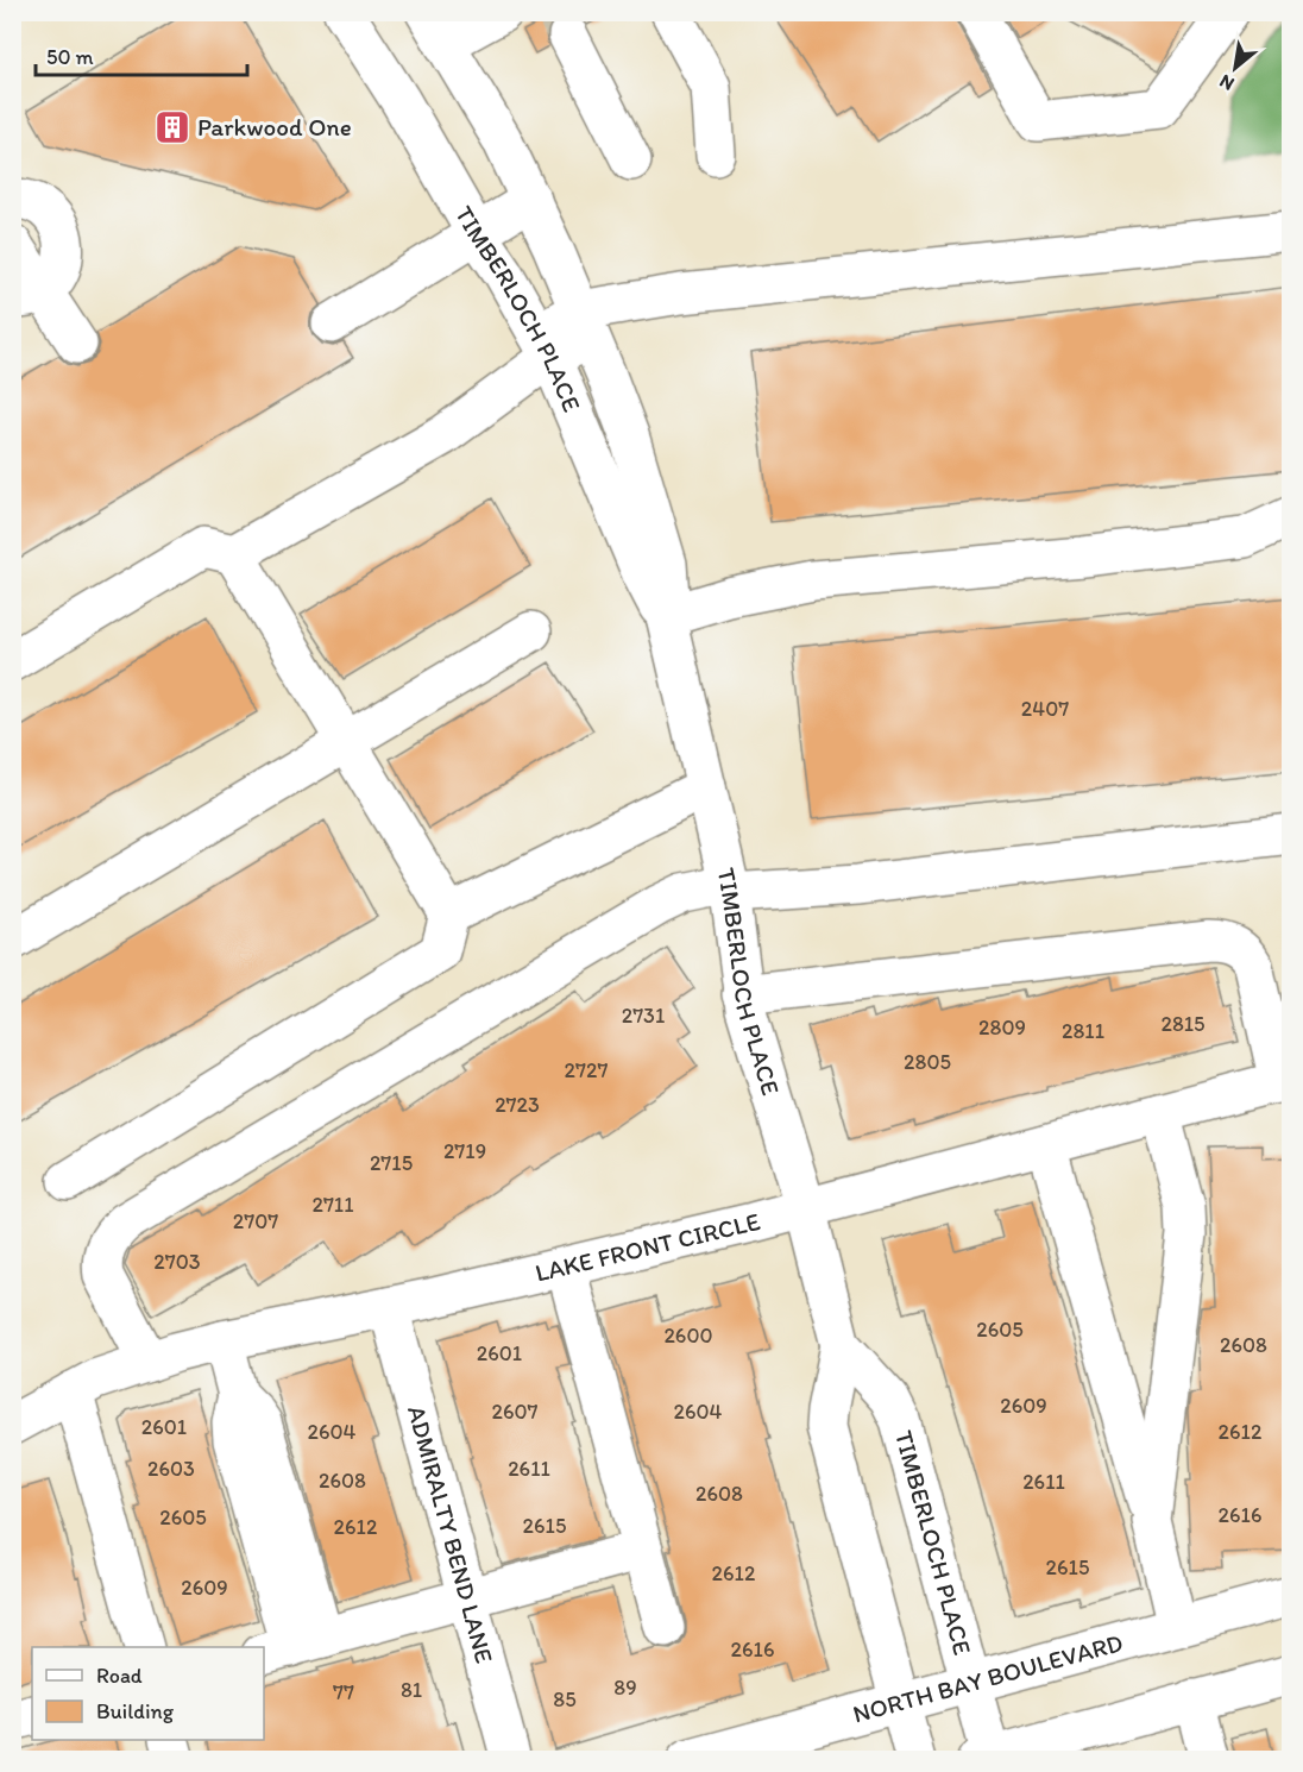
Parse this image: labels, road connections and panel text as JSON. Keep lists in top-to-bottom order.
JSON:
{
  "streets": {
    "street": [
      "TIMBERLOCH PLACE",
      "LAKE FRONT CIRCLE",
      "ADMIRALTY BEND LANE",
      "NORTH BAY BOULEVARD"
    ]
  },
  "crossings": [
    ["TIMBERLOCH PLACE", "LAKE FRONT CIRCLE"],
    ["TIMBERLOCH PLACE", "NORTH BAY BOULEVARD"],
    ["LAKE FRONT CIRCLE", "ADMIRALTY BEND LANE"]
  ],
  "places": {
    "building": ["Parkwood One"]
  },
  "house_numbers": [
    "2407",
    "2731",
    "2815",
    "2809",
    "2811",
    "2805",
    "2727",
    "2723",
    "2719",
    "2715",
    "2711",
    "2707",
    "2703",
    "2605",
    "2600",
    "2608",
    "2601",
    "2609",
    "2607",
    "2604",
    "2601",
    "2604",
    "2612",
    "2603",
    "2611",
    "2608",
    "2611",
    "2608",
    "2616",
    "2605",
    "2615",
    "2612",
    "2615",
    "2612",
    "2609",
    "2616",
    "89",
    "81",
    "77",
    "85"
  ],
  "legend": ["Road", "Building"],
  "scale_bar": "50 m",
  "north": "bottom left"
}
